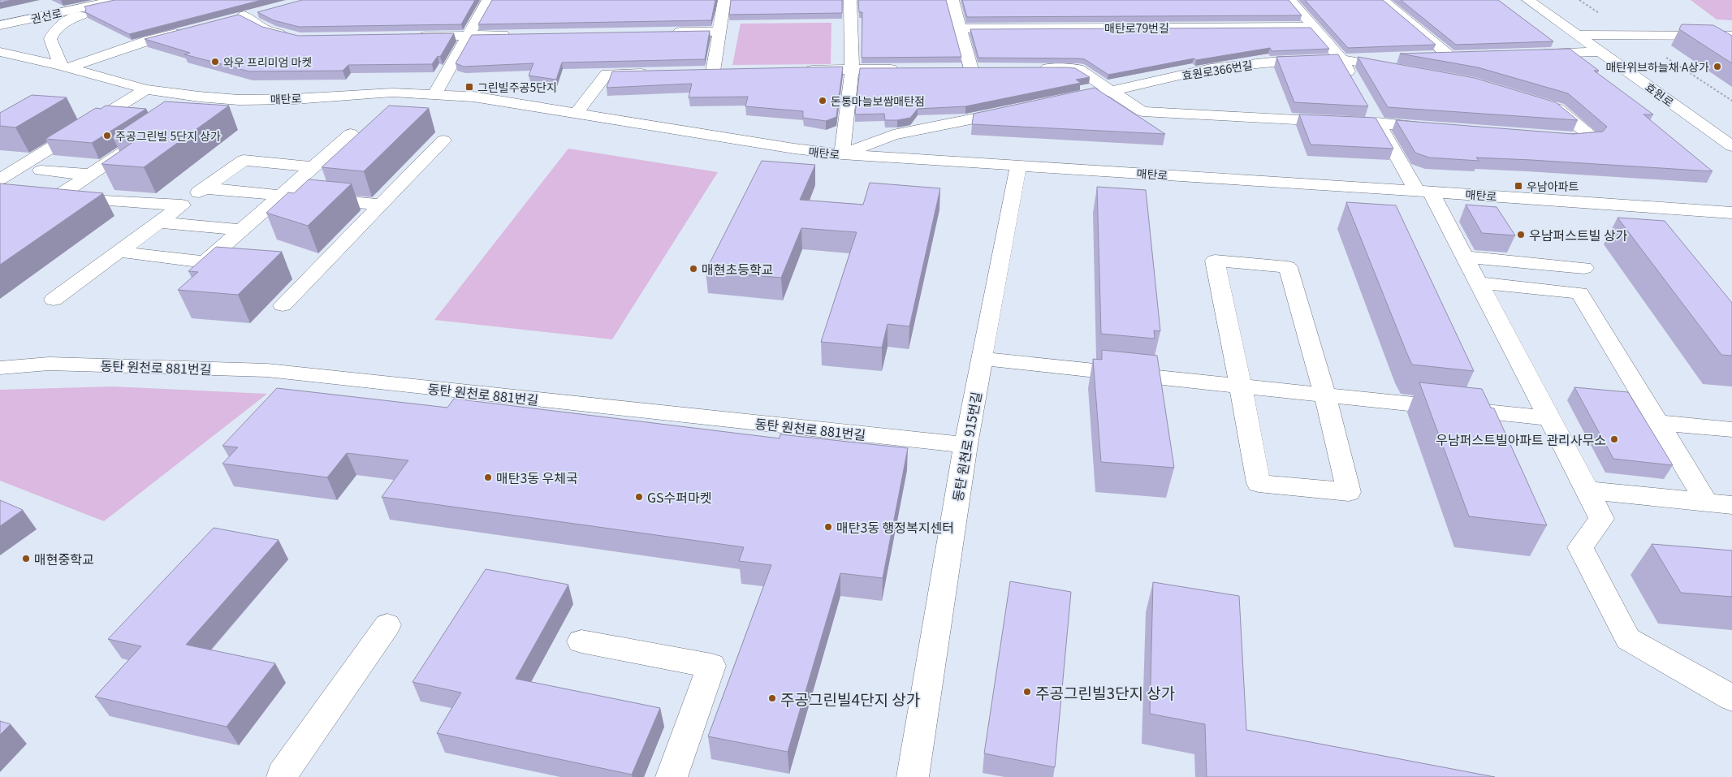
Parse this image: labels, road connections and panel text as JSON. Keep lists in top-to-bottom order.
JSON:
{
  "streets": {
    "street": [
      "권선로",
      "매탄로79번길",
      "효원로366번길",
      "효원로",
      "매탄로",
      "동탄 원천로 881번길",
      "동탄 원천로 915번길"
    ]
  },
  "crossings": [
    ["매탄로", "동탄 원천로 915번길"],
    ["동탄 원천로 881번길", "동탄 원천로 915번길"]
  ],
  "places": {
    "other": [
      "와우 프리미엄 마켓",
      "매탄위브하늘채 A상가",
      "돈통마늘보쌈매탄점",
      "주공그린빌 5단지 상가",
      "우남퍼스트빌 상가",
      "매현초등학교",
      "우남퍼스트빌아파트 관리사무소",
      "매탄3동 우체국",
      "GS수퍼마켓",
      "매탄3동 행정복지센터",
      "매현중학교",
      "주공그린빌3단지 상가",
      "주공그린빌4단지 상가"
    ],
    "transit": ["그린빌주공5단지", "우남아파트"]
  }
}
